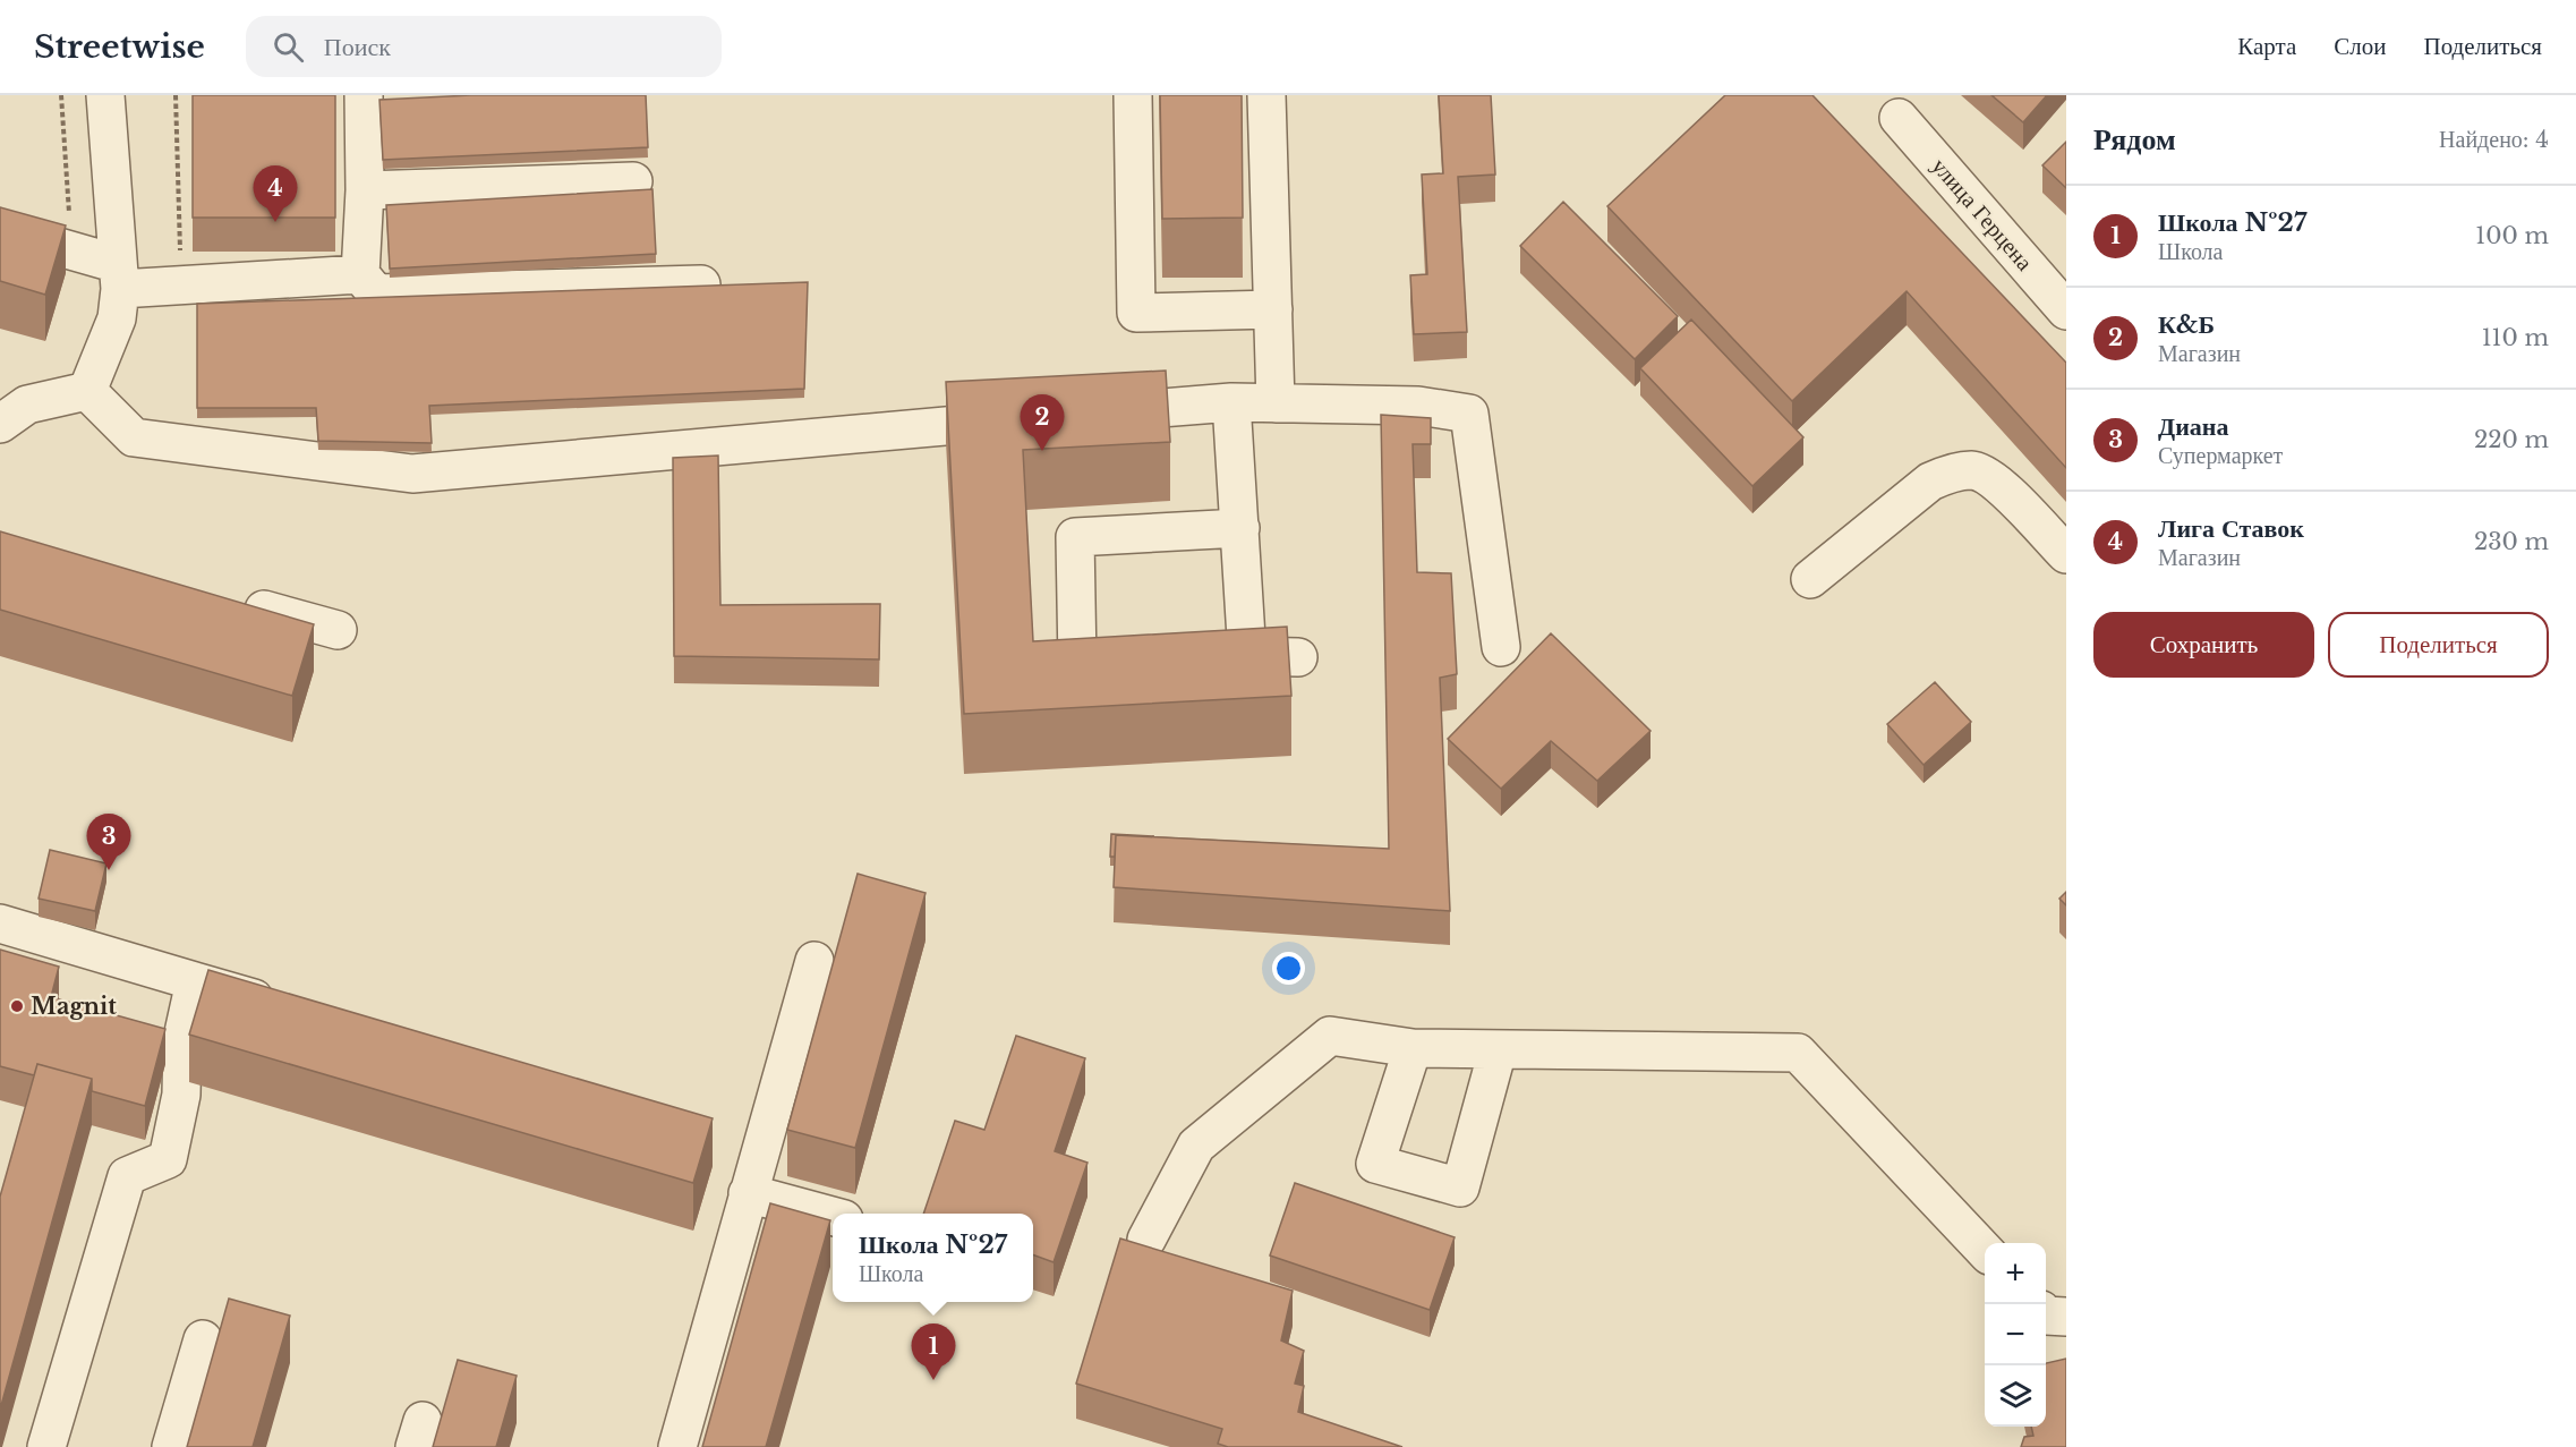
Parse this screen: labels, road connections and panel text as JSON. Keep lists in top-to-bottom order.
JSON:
{
  "streets": {
    "street": ["улица Герцена"]
  },
  "places": ["Magnit"],
  "page": {
    "header": "Streetwise",
    "search": "Поиск",
    "nav": ["Карта", "Слои", "Поделиться"],
    "heading": ["Рядом", "Найдено: 4"],
    "pins": [
      "4",
      "2",
      "3",
      "1"
    ],
    "list": [
      {
        "mark": "1",
        "name": "Школа №27",
        "note": "Школа",
        "value": "100 m"
      },
      {
        "mark": "2",
        "name": "К&Б",
        "note": "Магазин",
        "value": "110 m"
      },
      {
        "mark": "3",
        "name": "Диана",
        "note": "Супермаркет",
        "value": "220 m"
      },
      {
        "mark": "4",
        "name": "Лига Ставок",
        "note": "Магазин",
        "value": "230 m"
      }
    ],
    "buttons": ["Сохранить", "Поделиться"],
    "popup": ["Школа №27", "Школа"],
    "map_buttons": ["+", "−"]
  }
}
